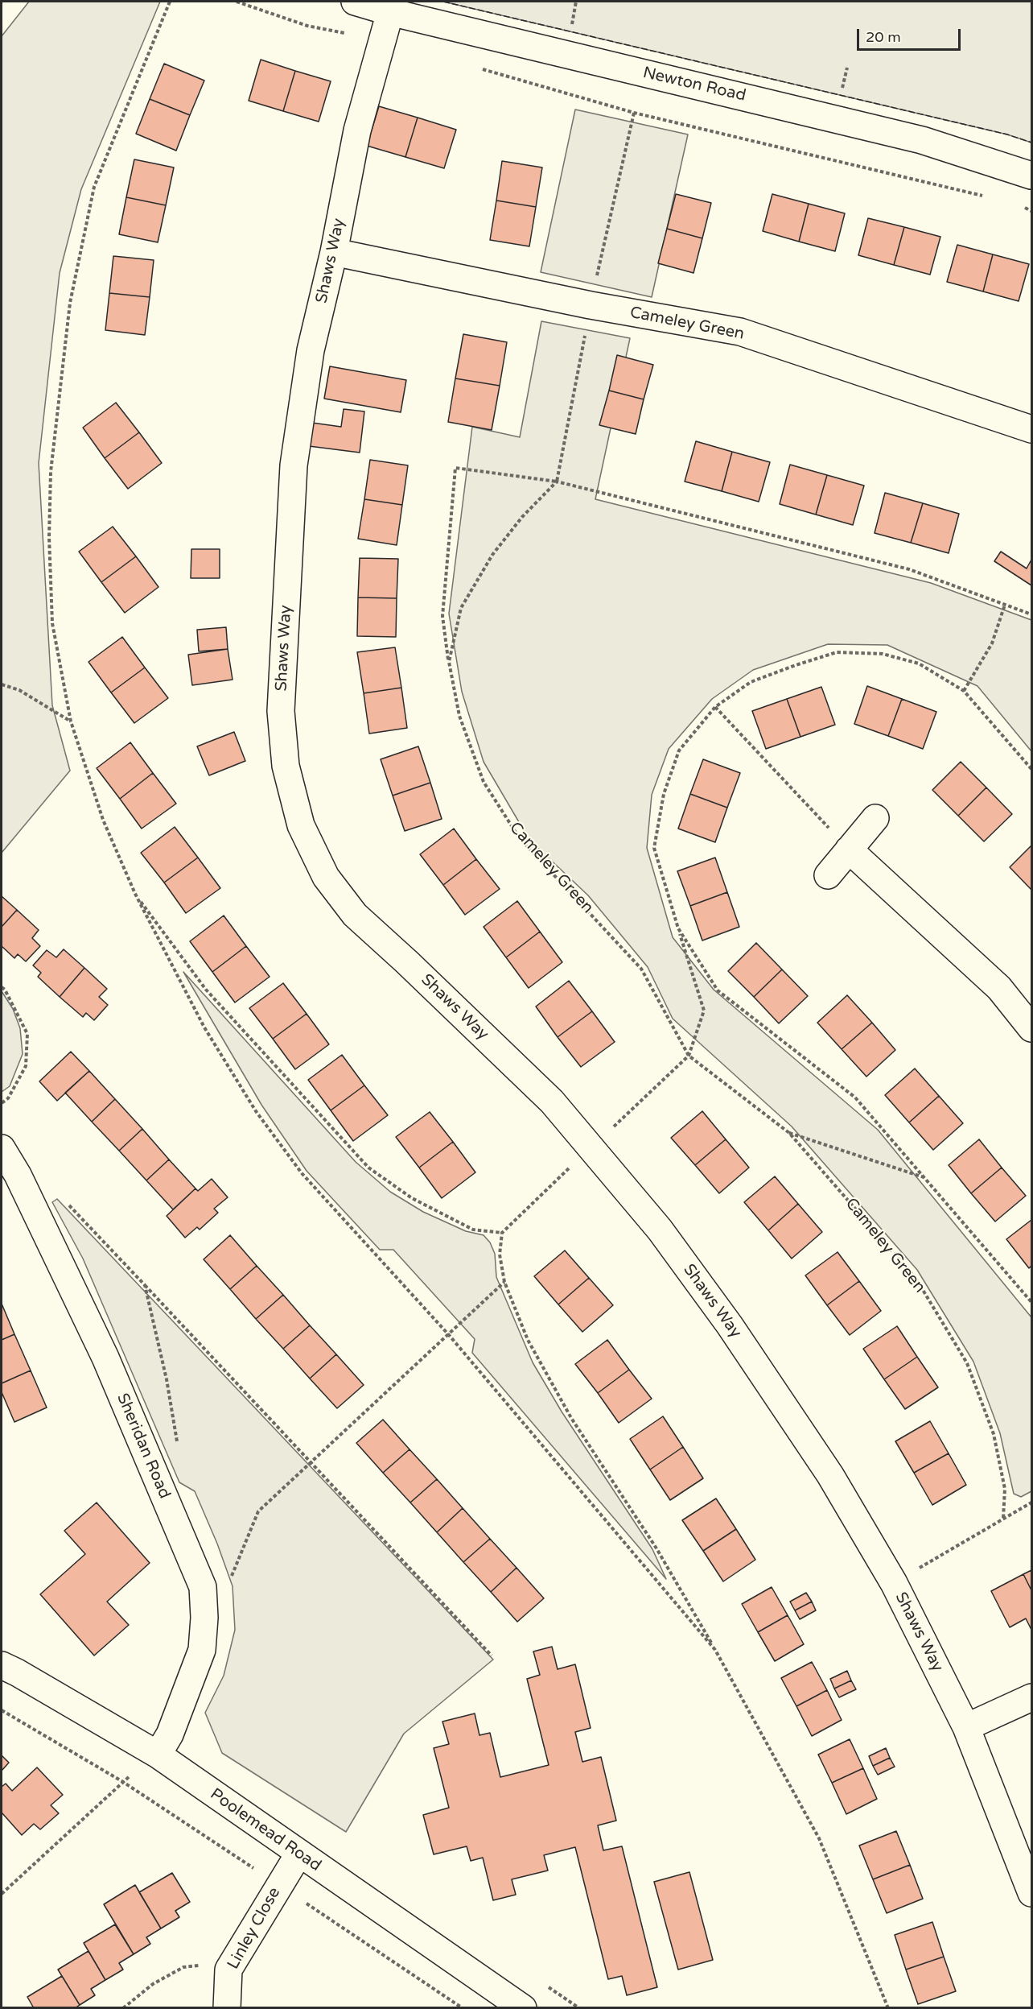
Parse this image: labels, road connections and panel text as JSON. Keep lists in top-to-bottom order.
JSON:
{
  "streets": {
    "street": [
      "Newton Road",
      "Shaws Way",
      "Cameley Green",
      "Sheridan Road",
      "Poolemead Road",
      "Linley Close"
    ]
  },
  "crossings": [
    ["Newton Road", "Shaws Way"],
    ["Shaws Way", "Cameley Green"],
    ["Sheridan Road", "Poolemead Road"],
    ["Poolemead Road", "Linley Close"]
  ],
  "scale_bar": "20 m"
}
